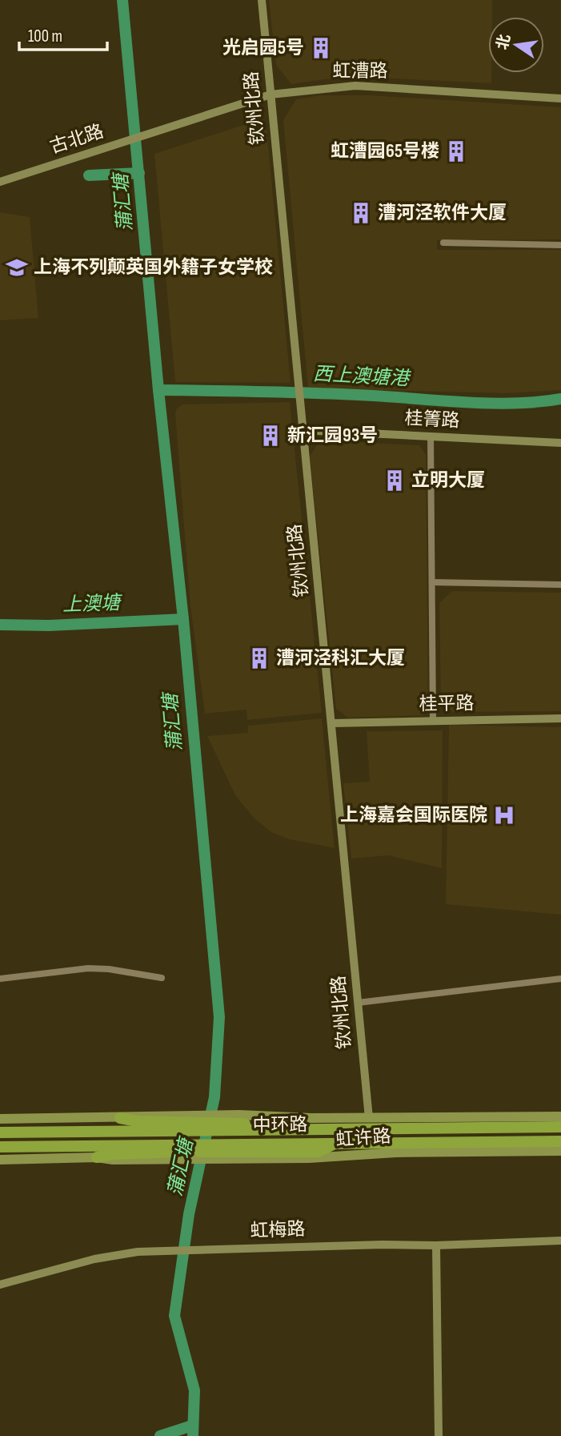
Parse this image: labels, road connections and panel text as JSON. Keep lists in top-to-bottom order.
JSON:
{
  "streets": {
    "highway": ["中环路"],
    "main road": ["虹许路"],
    "street": [
      "虹漕路",
      "钦州北路",
      "古北路",
      "桂箐路",
      "桂平路",
      "虹梅路"
    ]
  },
  "crossings": [
    ["虹漕路", "钦州北路"],
    ["虹漕路", "古北路"],
    ["钦州北路", "桂箐路"],
    ["钦州北路", "桂平路"],
    ["钦州北路", "虹许路"],
    ["中环路", "虹许路"]
  ],
  "water": ["蒲汇塘", "西上澳塘港", "上澳塘"],
  "places": {
    "building": [
      "光启园5号",
      "虹漕园65号楼",
      "漕河泾软件大厦",
      "新汇园93号",
      "立明大厦",
      "漕河泾科汇大厦"
    ],
    "school or university": ["上海不列颠英国外籍子女学校"],
    "hospital": ["上海嘉会国际医院"]
  },
  "scale_bar": "100 m",
  "north": "left"
}
